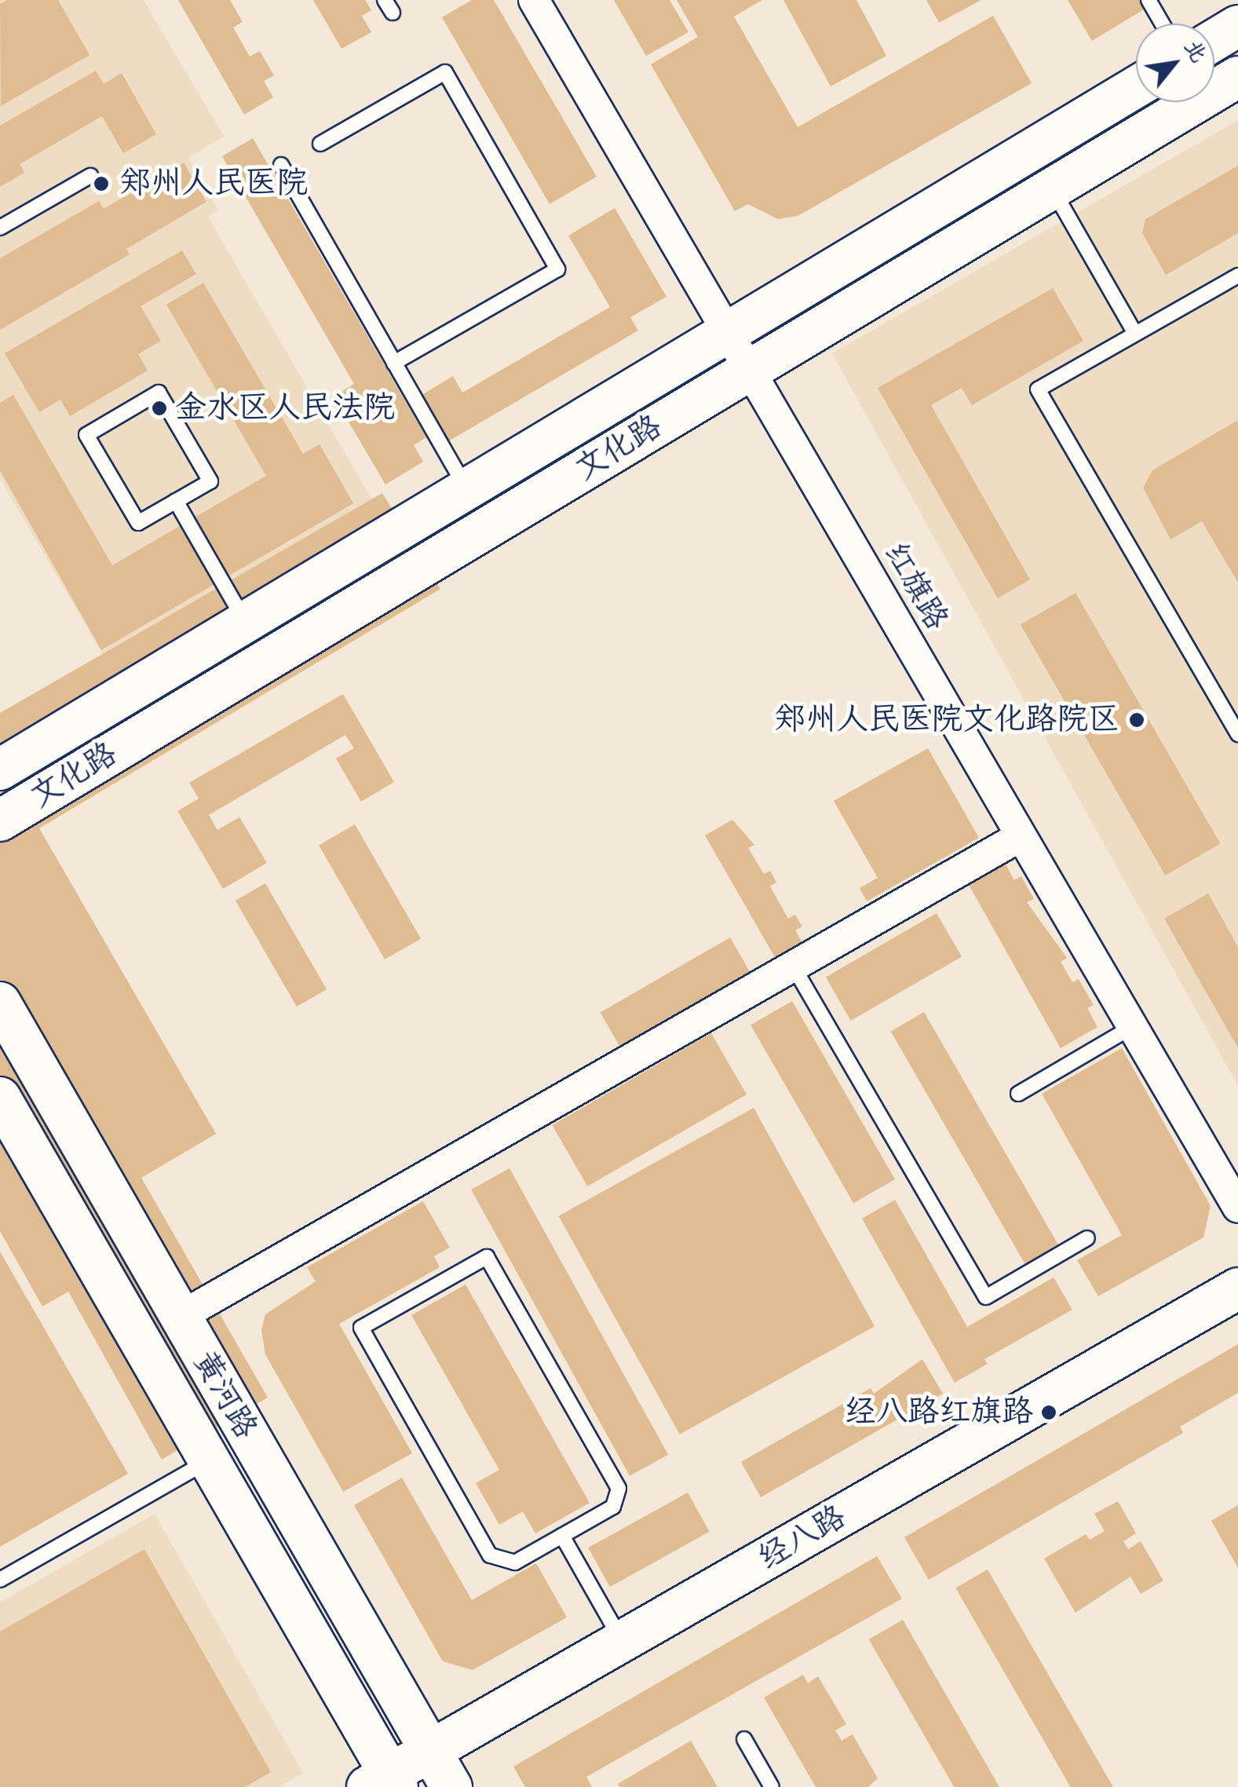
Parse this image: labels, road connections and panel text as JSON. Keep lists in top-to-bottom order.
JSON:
{
  "streets": {
    "main road": ["文化路", "黄河路", "经八路"],
    "street": ["红旗路"]
  },
  "crossings": [
    ["文化路", "红旗路"],
    ["黄河路", "经八路"]
  ],
  "places": [
    "郑州人民医院",
    "金水区人民法院",
    "郑州人民医院文化路院区",
    "经八路红旗路"
  ],
  "north": "top right"
}
